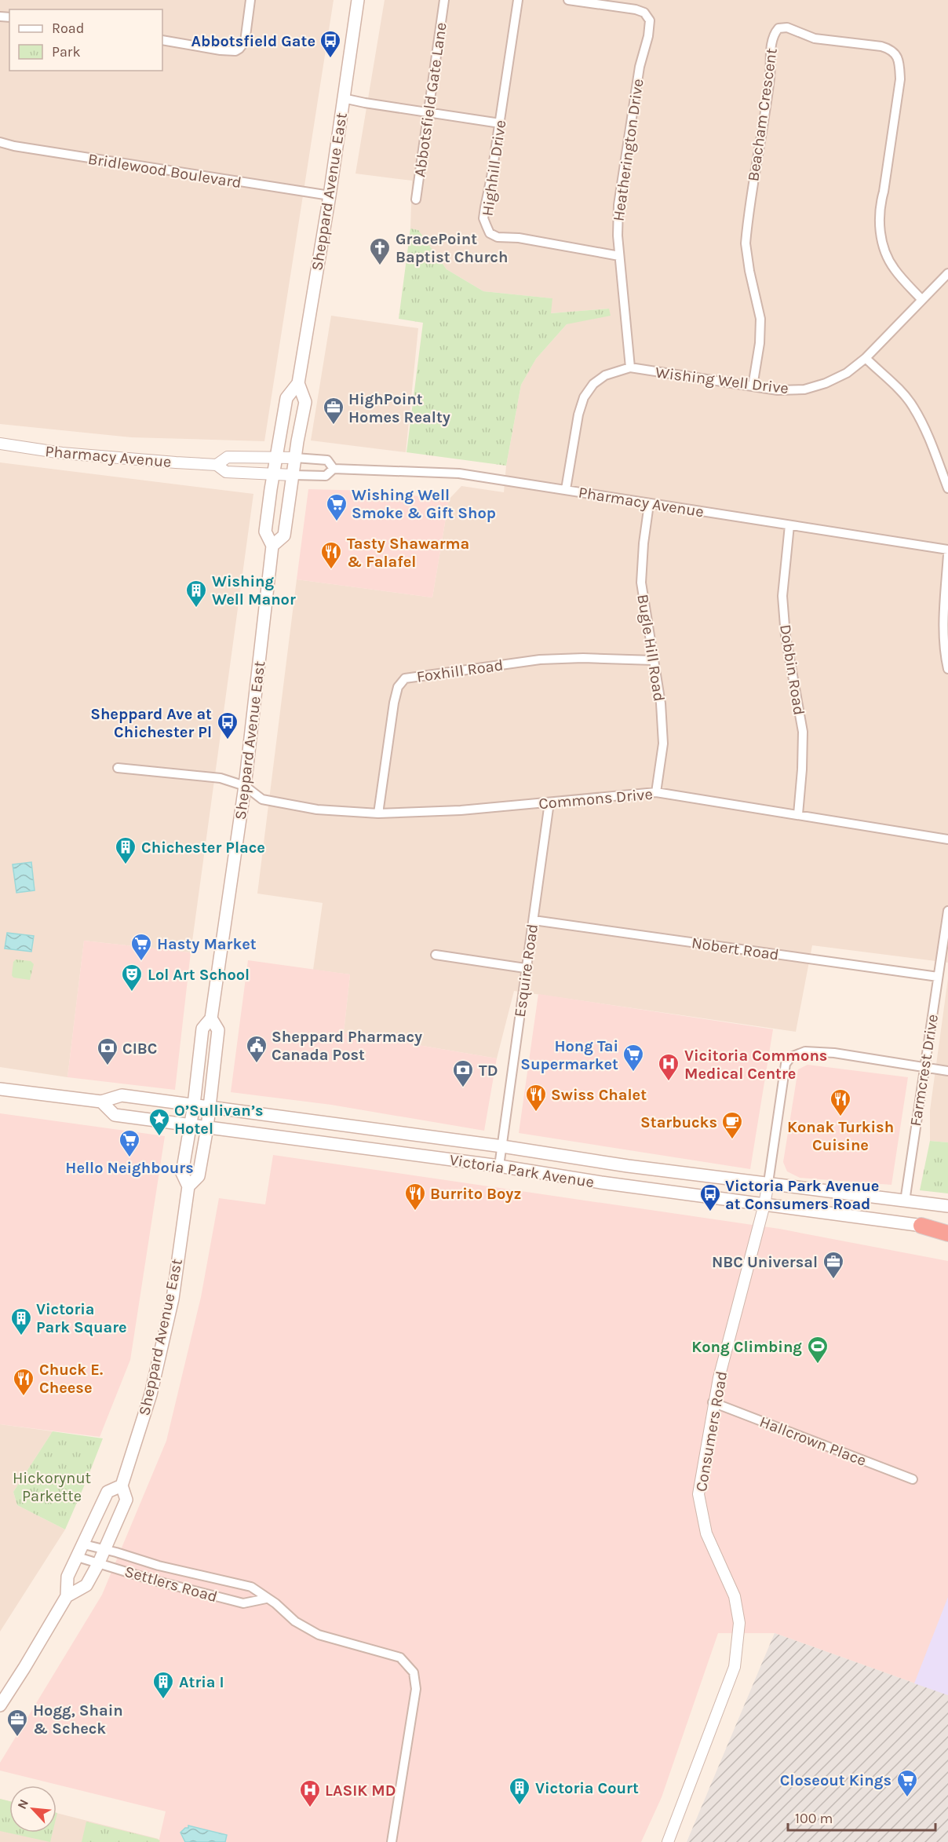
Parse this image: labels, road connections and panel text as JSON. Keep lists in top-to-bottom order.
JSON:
{
  "streets": {
    "main road": ["Sheppard Avenue East", "Victoria Park Avenue"],
    "street": [
      "Abbotsfield Gate Lane",
      "Beacham Crescent",
      "Heatherington Drive",
      "Highhill Drive",
      "Bridlewood Boulevard",
      "Wishing Well Drive",
      "Pharmacy Avenue",
      "Bugle Hill Road",
      "Dobbin Road",
      "Foxhill Road",
      "Commons Drive",
      "Nobert Road",
      "Esquire Road",
      "Farmcrest Drive",
      "Consumers Road",
      "Hallcrown Place",
      "Settlers Road"
    ]
  },
  "crossings": [
    ["Beacham Crescent", "Wishing Well Drive"],
    ["Heatherington Drive", "Highhill Drive"],
    ["Heatherington Drive", "Wishing Well Drive"],
    ["Bridlewood Boulevard", "Sheppard Avenue East"],
    ["Sheppard Avenue East", "Pharmacy Avenue"],
    ["Sheppard Avenue East", "Commons Drive"],
    ["Sheppard Avenue East", "Victoria Park Avenue"],
    ["Sheppard Avenue East", "Settlers Road"],
    ["Wishing Well Drive", "Pharmacy Avenue"],
    ["Pharmacy Avenue", "Bugle Hill Road"],
    ["Pharmacy Avenue", "Dobbin Road"],
    ["Bugle Hill Road", "Foxhill Road"],
    ["Bugle Hill Road", "Commons Drive"],
    ["Dobbin Road", "Commons Drive"],
    ["Foxhill Road", "Commons Drive"],
    ["Commons Drive", "Esquire Road"],
    ["Nobert Road", "Esquire Road"],
    ["Nobert Road", "Farmcrest Drive"],
    ["Esquire Road", "Victoria Park Avenue"],
    ["Farmcrest Drive", "Victoria Park Avenue"],
    ["Victoria Park Avenue", "Consumers Road"],
    ["Consumers Road", "Hallcrown Place"]
  ],
  "parks": ["Hickorynut Parkette"],
  "places": {
    "bus stop": ["Abbotsfield Gate", "Sheppard Ave at Chichester Pl", "Victoria Park Avenue at Consumers Road"],
    "church": ["GracePoint Baptist Church"],
    "office": ["HighPoint Homes Realty", "NBC Universal", "Hogg, Shain & Scheck"],
    "supermarket": [
      "Wishing Well Smoke & Gift Shop",
      "Hasty Market",
      "Hong Tai Supermarket",
      "Hello Neighbours",
      "Closeout Kings"
    ],
    "restaurant": [
      "Tasty Shawarma & Falafel",
      "Swiss Chalet",
      "Konak Turkish Cuisine",
      "Burrito Boyz",
      "Chuck E. Cheese"
    ],
    "building": [
      "Wishing Well Manor",
      "Chichester Place",
      "Victoria Park Square",
      "Atria I",
      "Victoria Court"
    ],
    "theatre": ["Lol Art School"],
    "public building": ["Sheppard Pharmacy Canada Post"],
    "bank": ["CIBC", "TD"],
    "hospital": ["Vicitoria Commons Medical Centre", "LASIK MD"],
    "place": ["O’Sullivan’s Hotel"],
    "cafe": ["Starbucks"],
    "sports": ["Kong Climbing"]
  },
  "legend": ["Road", "Park"],
  "scale_bar": "100 m",
  "north": "top left"
}
